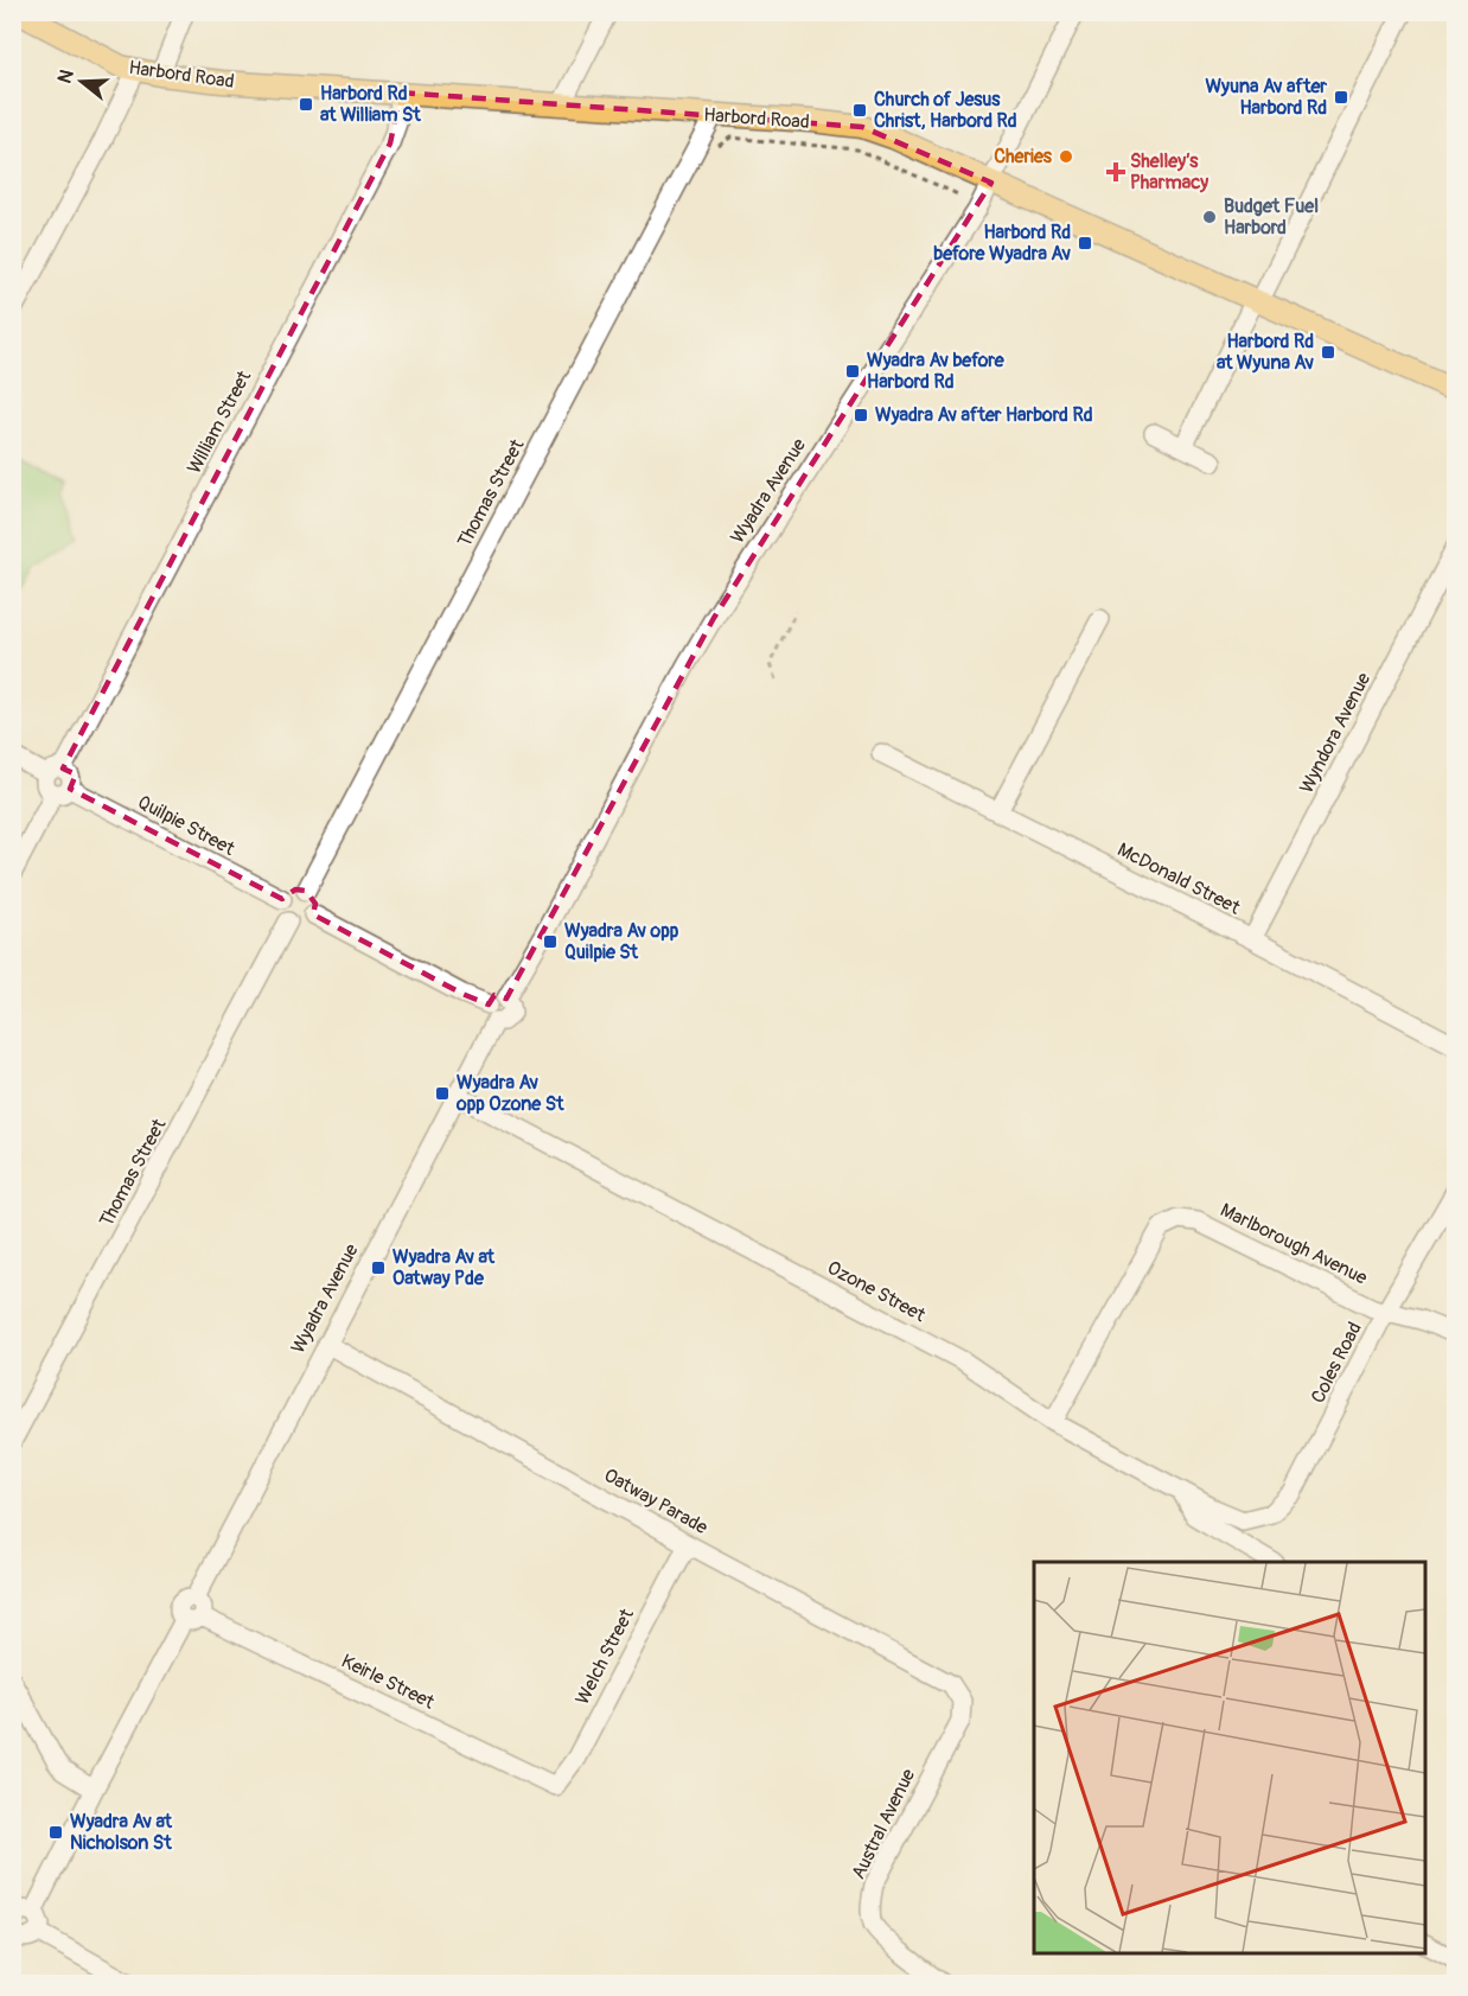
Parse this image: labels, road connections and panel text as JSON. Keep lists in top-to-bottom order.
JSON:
{
  "streets": {
    "main road": ["Harbord Road"],
    "street": [
      "William Street",
      "Wyadra Avenue",
      "Thomas Street",
      "Wyndora Avenue",
      "Quilpie Street",
      "McDonald Street",
      "Marlborough Avenue",
      "Ozone Street",
      "Coles Road",
      "Oatway Parade",
      "Welch Street",
      "Keirle Street",
      "Austral Avenue"
    ]
  },
  "crossings": [
    ["Harbord Road", "William Street"],
    ["Harbord Road", "Wyadra Avenue"],
    ["Harbord Road", "Thomas Street"],
    ["Wyadra Avenue", "Ozone Street"],
    ["Wyadra Avenue", "Oatway Parade"],
    ["Wyadra Avenue", "Keirle Street"],
    ["Thomas Street", "Quilpie Street"],
    ["Wyndora Avenue", "McDonald Street"],
    ["Marlborough Avenue", "Ozone Street"],
    ["Marlborough Avenue", "Coles Road"],
    ["Ozone Street", "Coles Road"],
    ["Oatway Parade", "Welch Street"],
    ["Oatway Parade", "Austral Avenue"],
    ["Welch Street", "Keirle Street"]
  ],
  "places": {
    "transit": [
      "Wyuna Av after Harbord Rd",
      "Harbord Rd at William St",
      "Church of Jesus Christ, Harbord Rd",
      "Harbord Rd before Wyadra Av",
      "Harbord Rd at Wyuna Av",
      "Wyadra Av before Harbord Rd",
      "Wyadra Av after Harbord Rd",
      "Wyadra Av opp Quilpie St",
      "Wyadra Av opp Ozone St",
      "Wyadra Av at Oatway Pde",
      "Wyadra Av at Nicholson St"
    ],
    "other": ["Cheries", "Budget Fuel Harbord"],
    "health": ["Shelley’s Pharmacy"]
  },
  "north": "left"
}
